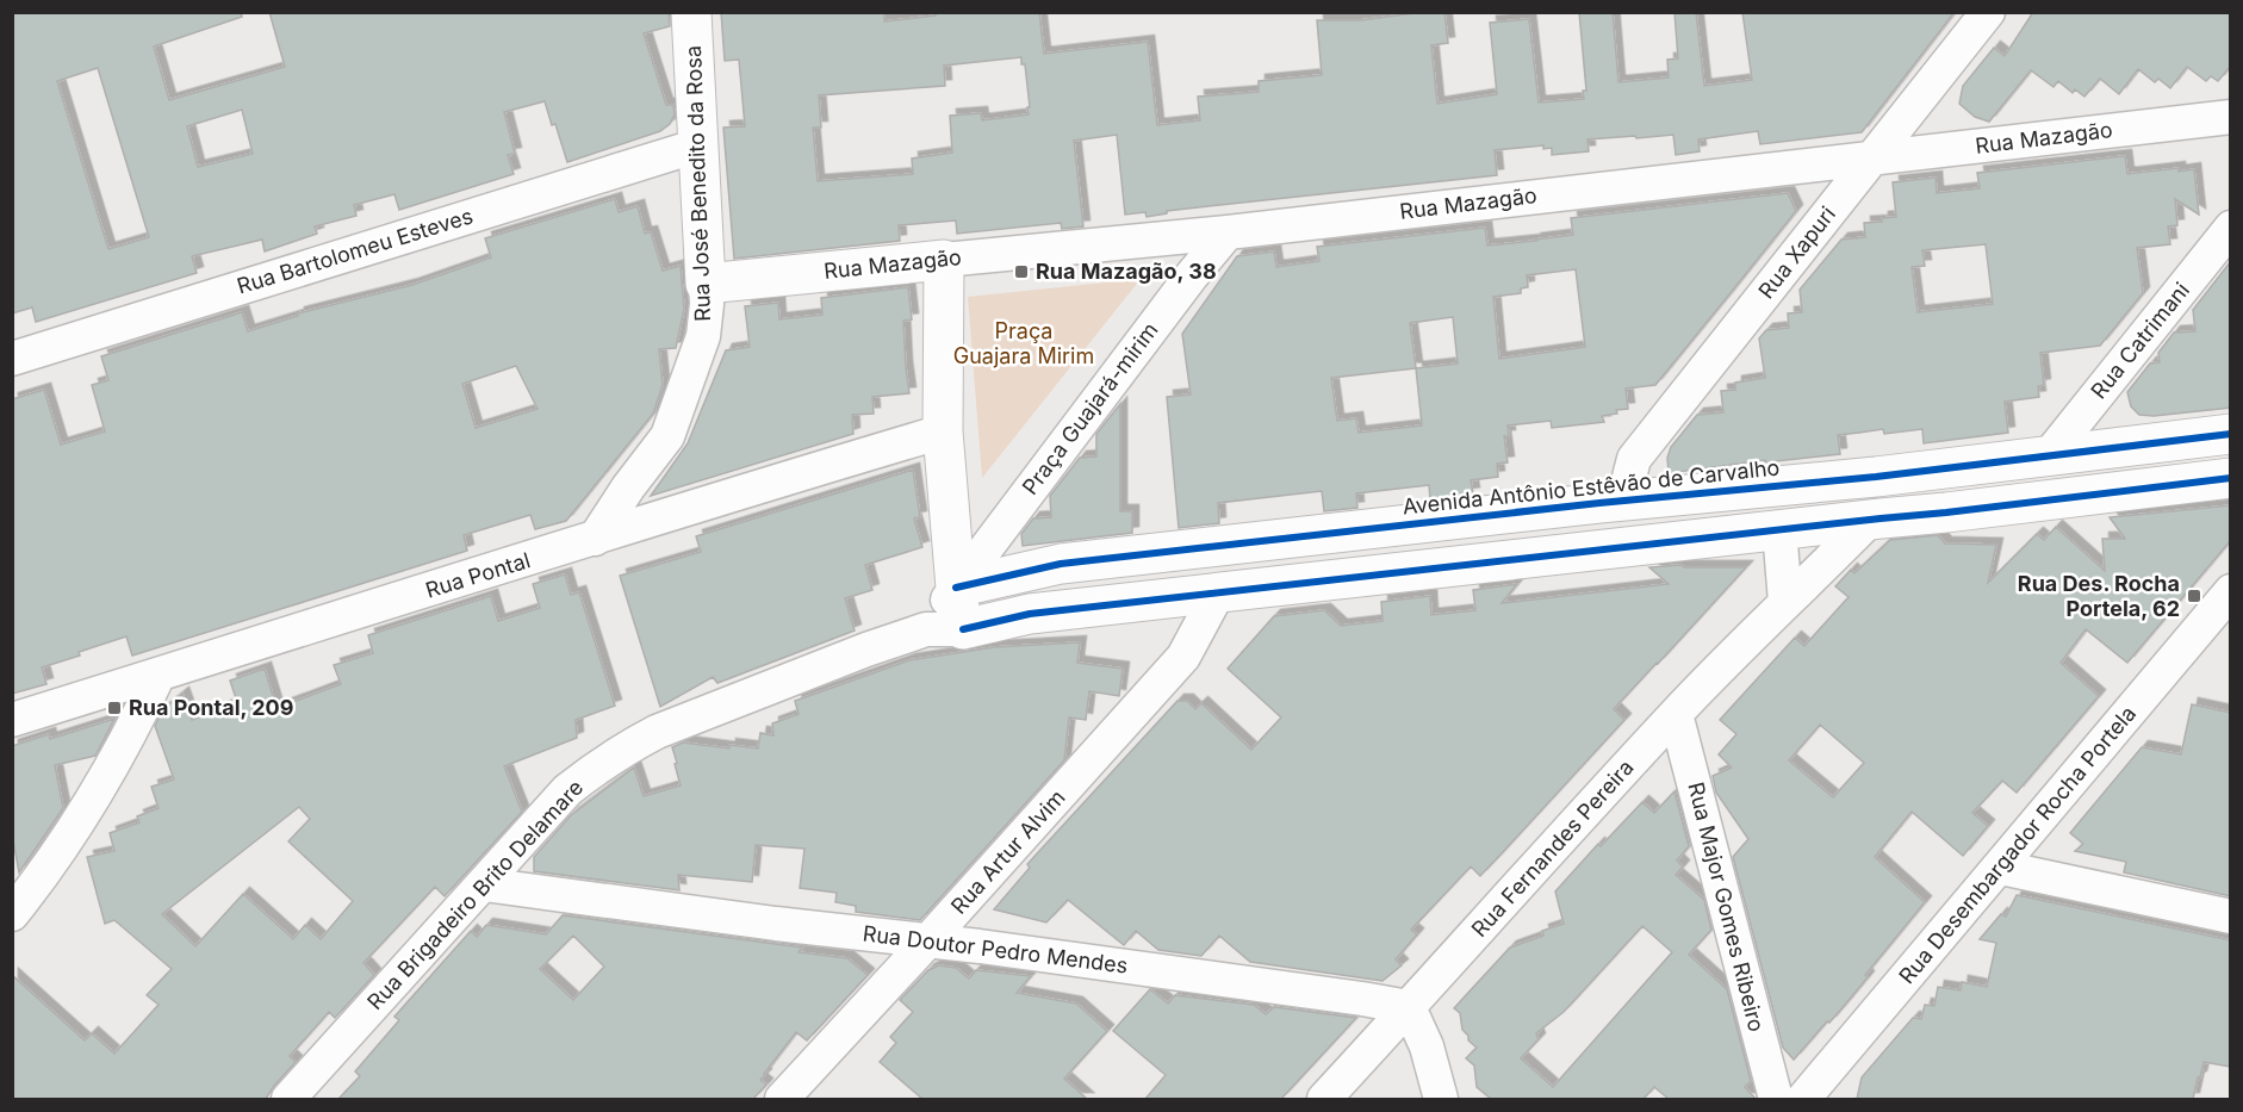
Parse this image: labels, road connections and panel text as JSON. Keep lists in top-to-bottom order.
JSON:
{
  "streets": {
    "street": [
      "Rua Mazagão",
      "Rua José Benedito da Rosa",
      "Rua Bartolomeu Esteves",
      "Rua Xapuri",
      "Rua Catrimani",
      "Praça Guajará-mirim",
      "Avenida Antônio Estêvão de Carvalho",
      "Rua Pontal",
      "Rua Desembargador Rocha Portela",
      "Rua Fernandes Pereira",
      "Rua Artur Alvim",
      "Rua Brigadeiro Brito Delamare",
      "Rua Major Gomes Ribeiro",
      "Rua Doutor Pedro Mendes"
    ]
  },
  "crossings": [
    ["Rua Mazagão", "Rua José Benedito da Rosa"],
    ["Rua Mazagão", "Rua Xapuri"],
    ["Rua Mazagão", "Praça Guajará-mirim"],
    ["Rua José Benedito da Rosa", "Rua Bartolomeu Esteves"],
    ["Rua José Benedito da Rosa", "Rua Pontal"],
    ["Rua Xapuri", "Avenida Antônio Estêvão de Carvalho"],
    ["Rua Catrimani", "Avenida Antônio Estêvão de Carvalho"],
    ["Praça Guajará-mirim", "Avenida Antônio Estêvão de Carvalho"],
    ["Rua Fernandes Pereira", "Rua Major Gomes Ribeiro"],
    ["Rua Fernandes Pereira", "Rua Doutor Pedro Mendes"],
    ["Rua Artur Alvim", "Rua Doutor Pedro Mendes"],
    ["Rua Brigadeiro Brito Delamare", "Rua Doutor Pedro Mendes"]
  ],
  "parks": ["Praça Guajara Mirim"],
  "places": {
    "transit": ["Rua Mazagão, 38", "Rua Des. Rocha Portela, 62", "Rua Pontal, 209"]
  }
}
